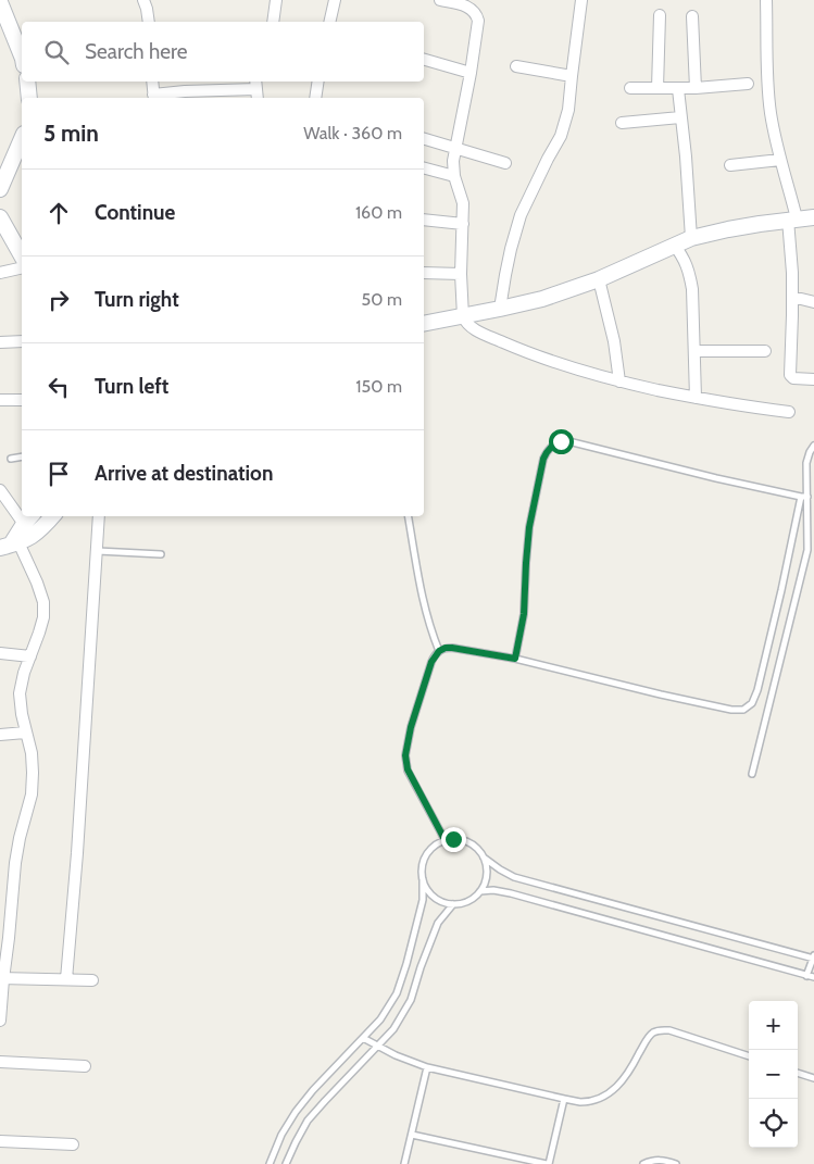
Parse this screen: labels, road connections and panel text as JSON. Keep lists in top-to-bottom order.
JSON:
{
  "page": {
    "search": "Search here",
    "heading": ["5 min", "Walk · 360 m"],
    "list": [
      ["Continue", "160 m"],
      ["Turn right", "50 m"],
      ["Turn left", "150 m"],
      "Arrive at destination"
    ],
    "map_buttons": ["+", "−"]
  }
}
